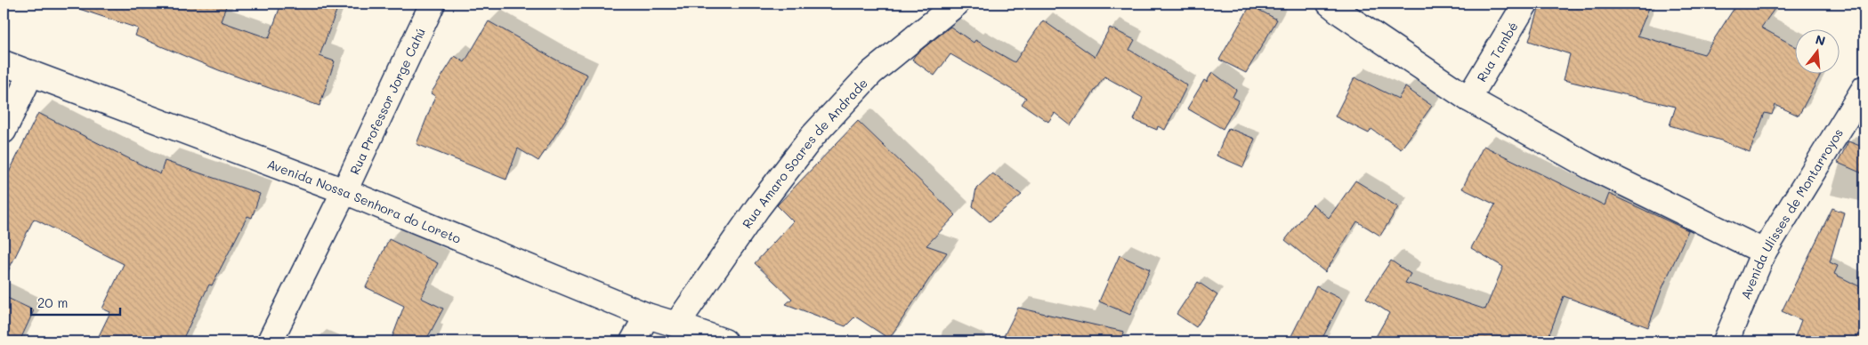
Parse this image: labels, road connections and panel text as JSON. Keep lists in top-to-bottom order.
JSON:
{
  "streets": {
    "street": [
      "Rua També",
      "Rua Professor Jorge Cahú",
      "Rua Amaro Soares de Andrade",
      "Avenida Nossa Senhora do Loreto",
      "Avenida Ulisses de Montarroyos"
    ]
  },
  "crossings": [
    ["Rua Professor Jorge Cahú", "Avenida Nossa Senhora do Loreto"],
    ["Rua Amaro Soares de Andrade", "Avenida Nossa Senhora do Loreto"]
  ],
  "scale_bar": "20 m",
  "north": "top"
}
